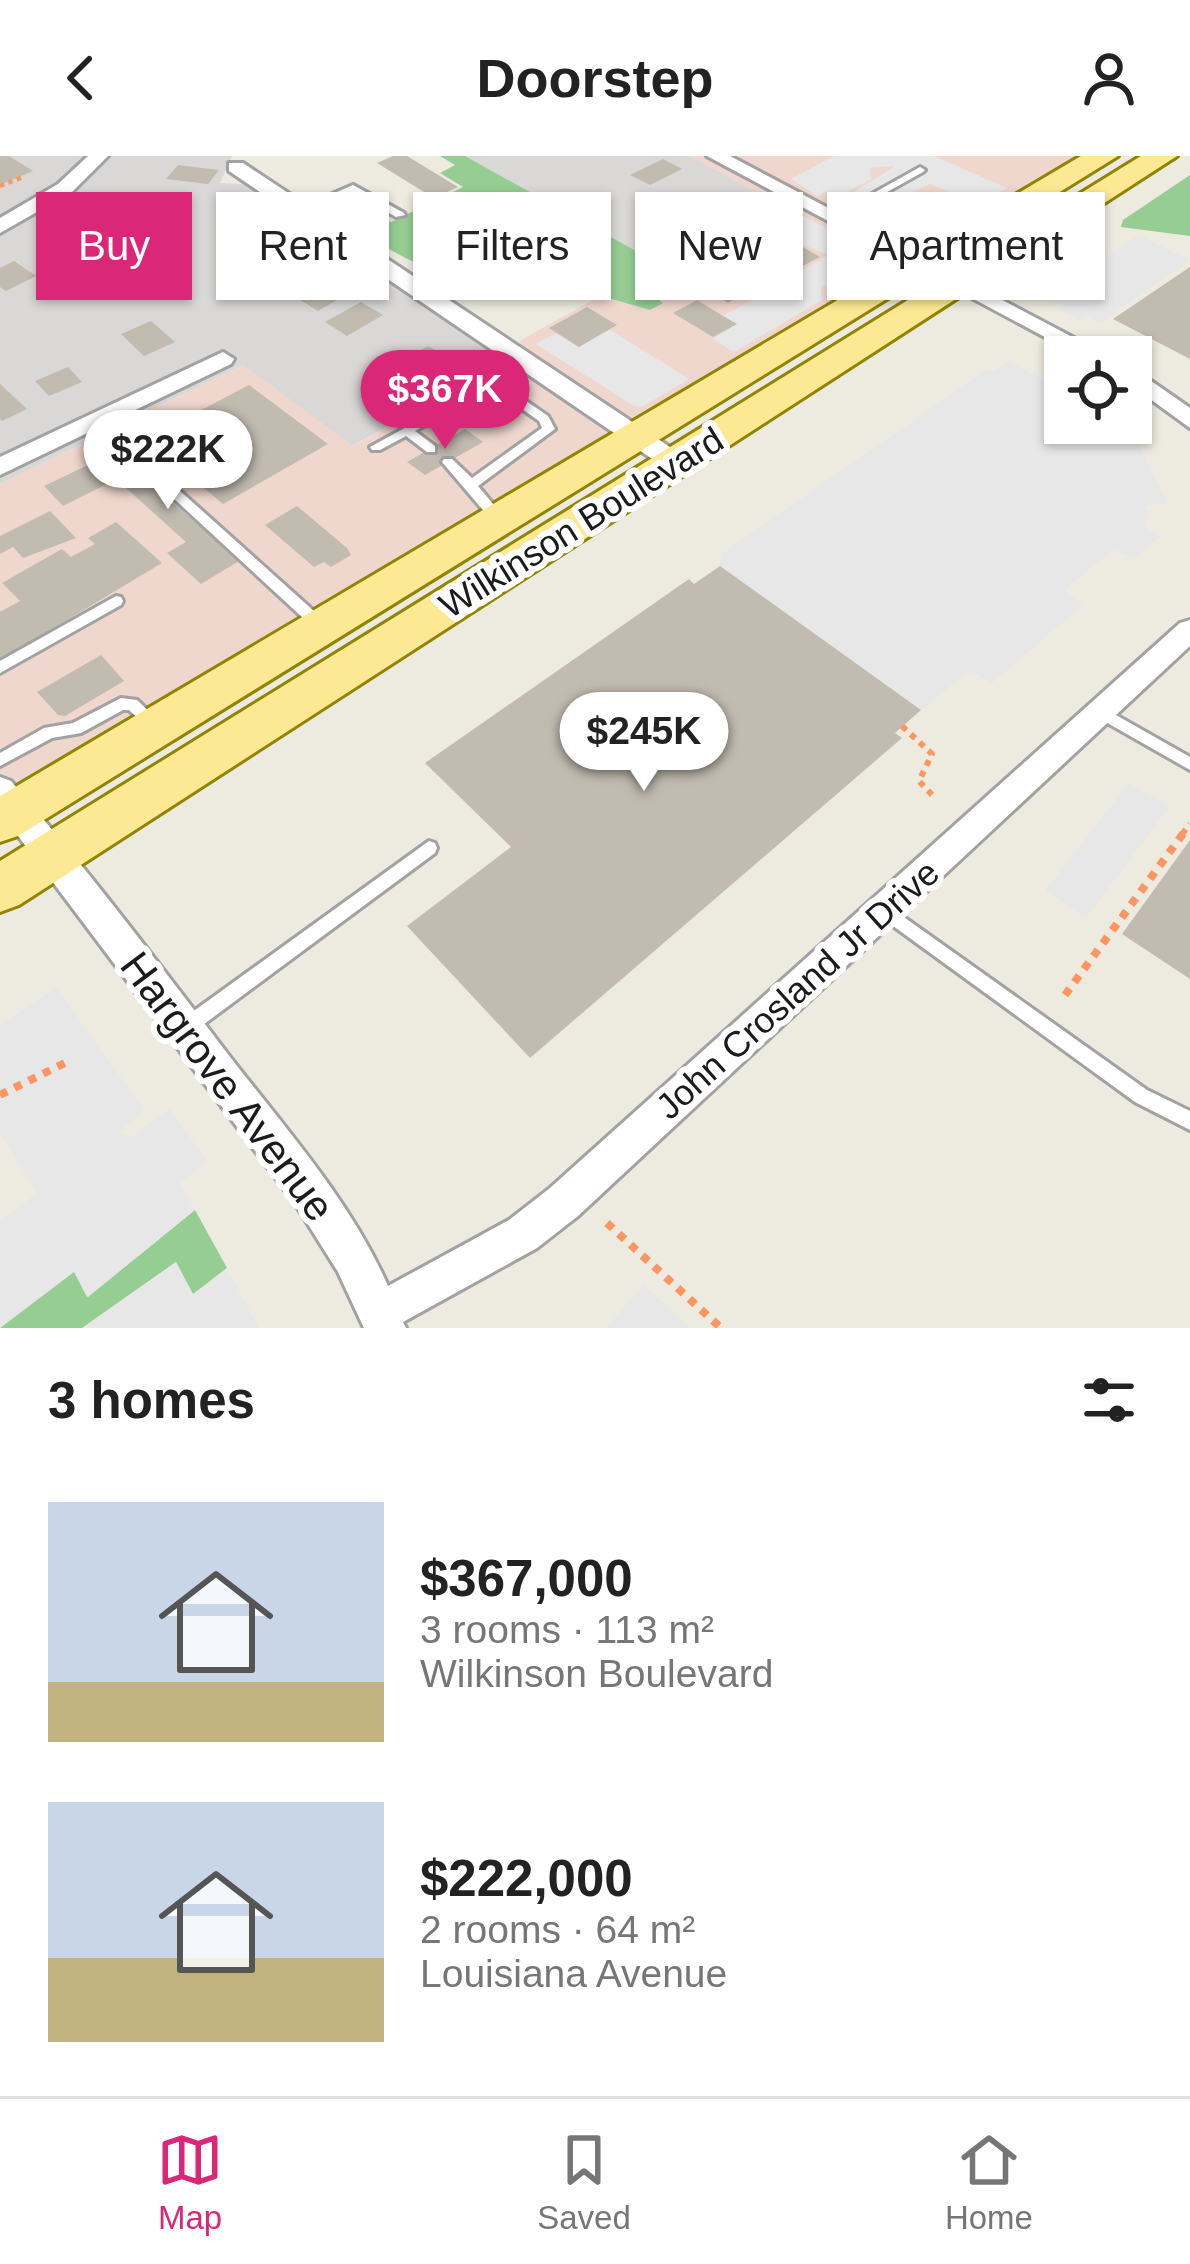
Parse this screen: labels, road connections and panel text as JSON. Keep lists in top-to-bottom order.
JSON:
{
  "streets": {
    "main road": ["Wilkinson Boulevard"],
    "street": ["John Crosland Jr Drive", "Hargrove Avenue"]
  },
  "crossings": [
    ["Wilkinson Boulevard", "Hargrove Avenue"],
    ["John Crosland Jr Drive", "Hargrove Avenue"]
  ],
  "page": {
    "header": "Doorstep",
    "chip": [
      "Buy",
      "Rent",
      "Filters",
      "New",
      "Apartment"
    ],
    "price": ["$367K", "$222K", "$245K"],
    "heading": "3 homes",
    "list": [
      {
        "name": "$367,000",
        "note": "3 rooms · 113 m² · Wilkinson Boulevard"
      },
      {
        "name": "$222,000",
        "note": "2 rooms · 64 m² · Louisiana Avenue"
      }
    ],
    "tabs": ["Map", "Saved", "Home"]
  }
}
